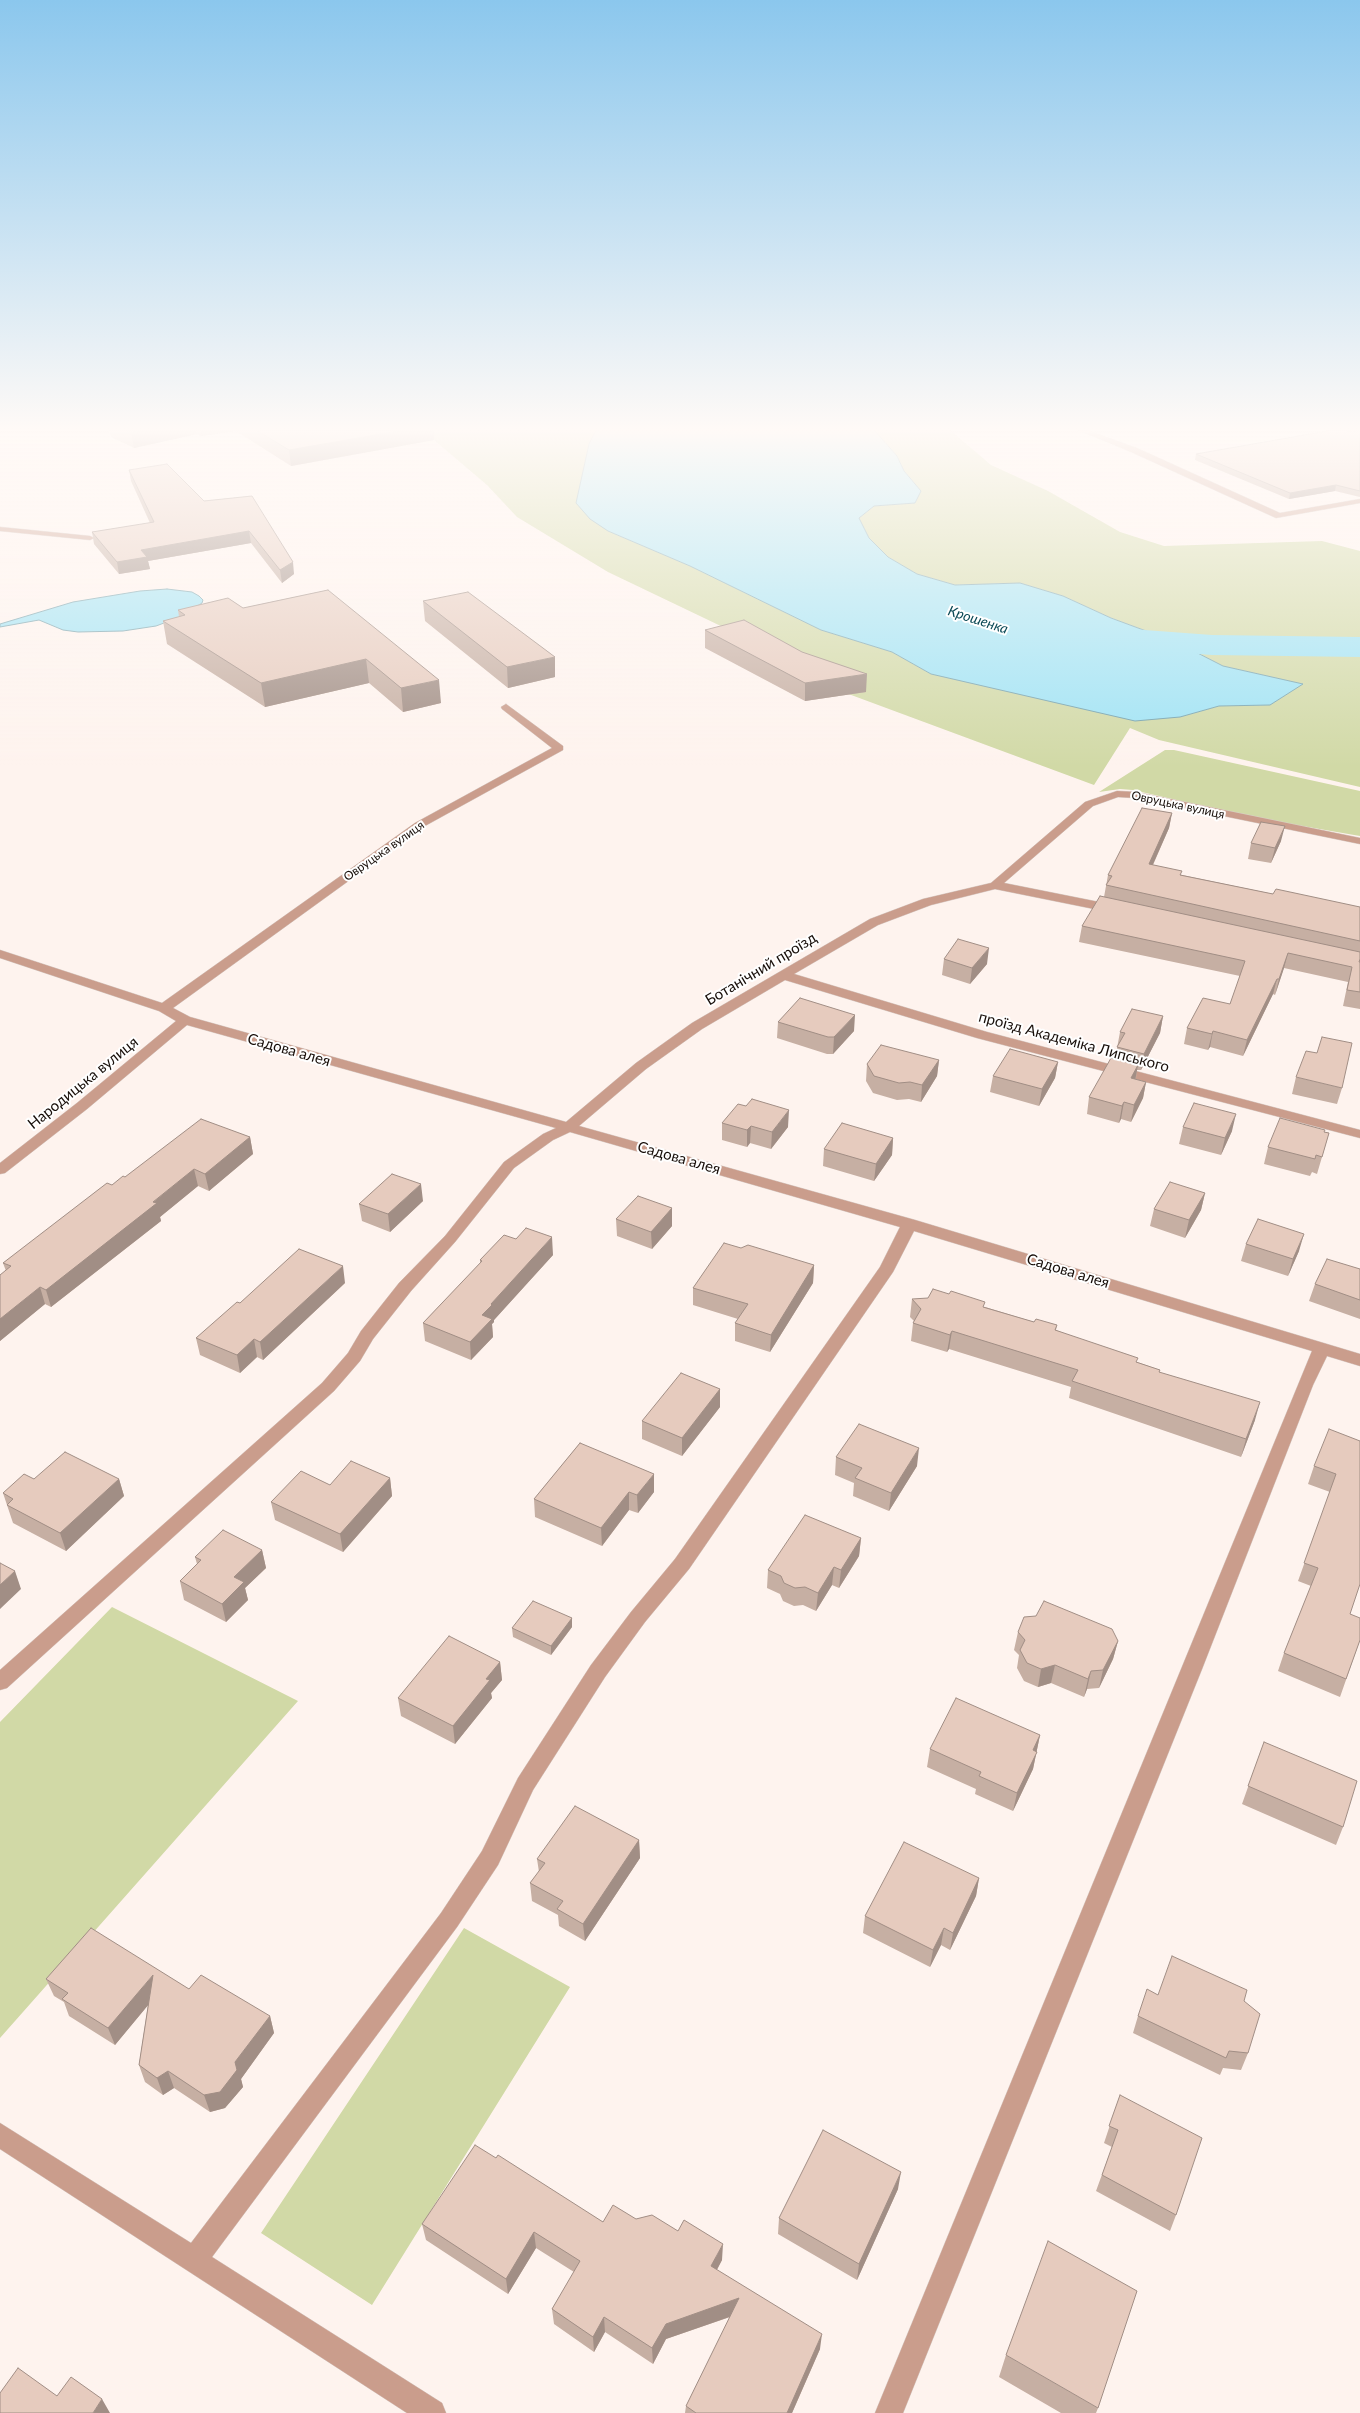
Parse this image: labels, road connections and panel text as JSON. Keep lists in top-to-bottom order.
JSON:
{
  "streets": {
    "street": [
      "Овруцька вулиця",
      "Ботанічний проїзд",
      "проїзд Академіка Липського",
      "Садова алея",
      "Народицька вулиця"
    ]
  },
  "crossings": [
    ["Овруцька вулиця", "Ботанічний проїзд"],
    ["Овруцька вулиця", "Садова алея"],
    ["Ботанічний проїзд", "проїзд Академіка Липського"],
    ["Ботанічний проїзд", "Садова алея"],
    ["Садова алея", "Народицька вулиця"]
  ],
  "water": ["Крошенка"]
}
